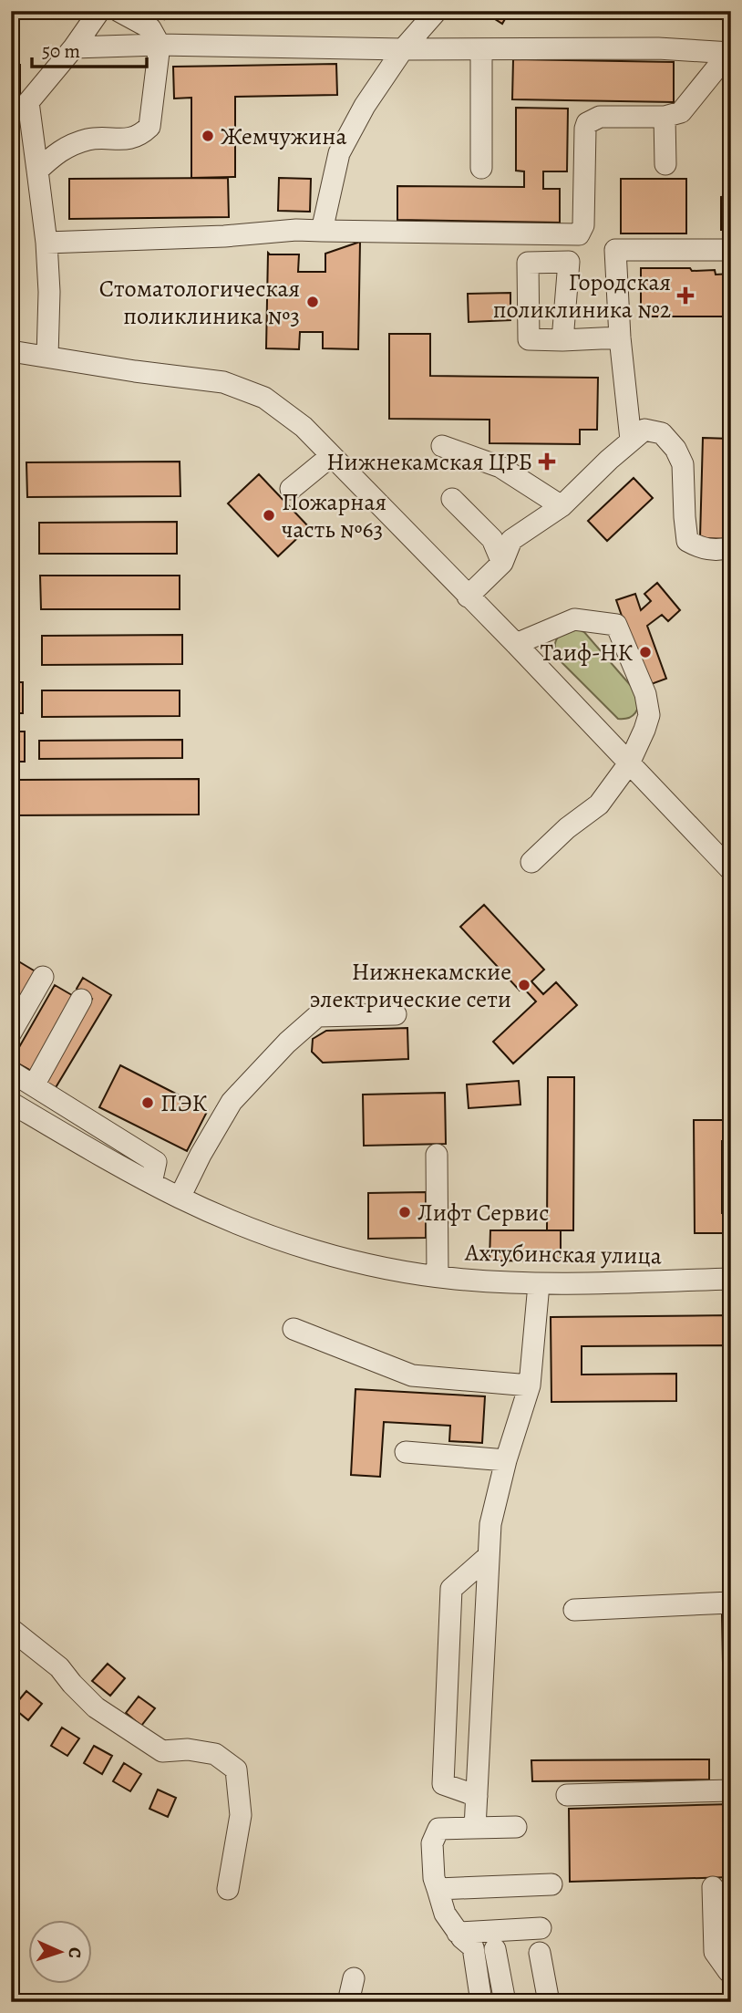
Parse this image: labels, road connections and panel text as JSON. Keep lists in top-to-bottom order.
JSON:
{
  "streets": {
    "street": ["Ахтубинская улица"]
  },
  "places": {
    "other": [
      "Жемчужина",
      "Стоматологическая поликлиника №3",
      "Пожарная часть №63",
      "Таиф-НК",
      "Нижнекамские электрические сети",
      "ПЭК",
      "Лифт Сервис"
    ],
    "health": ["Городская поликлиника №2", "Нижнекамская ЦРБ"]
  },
  "scale_bar": "50 m",
  "north": "right"
}
